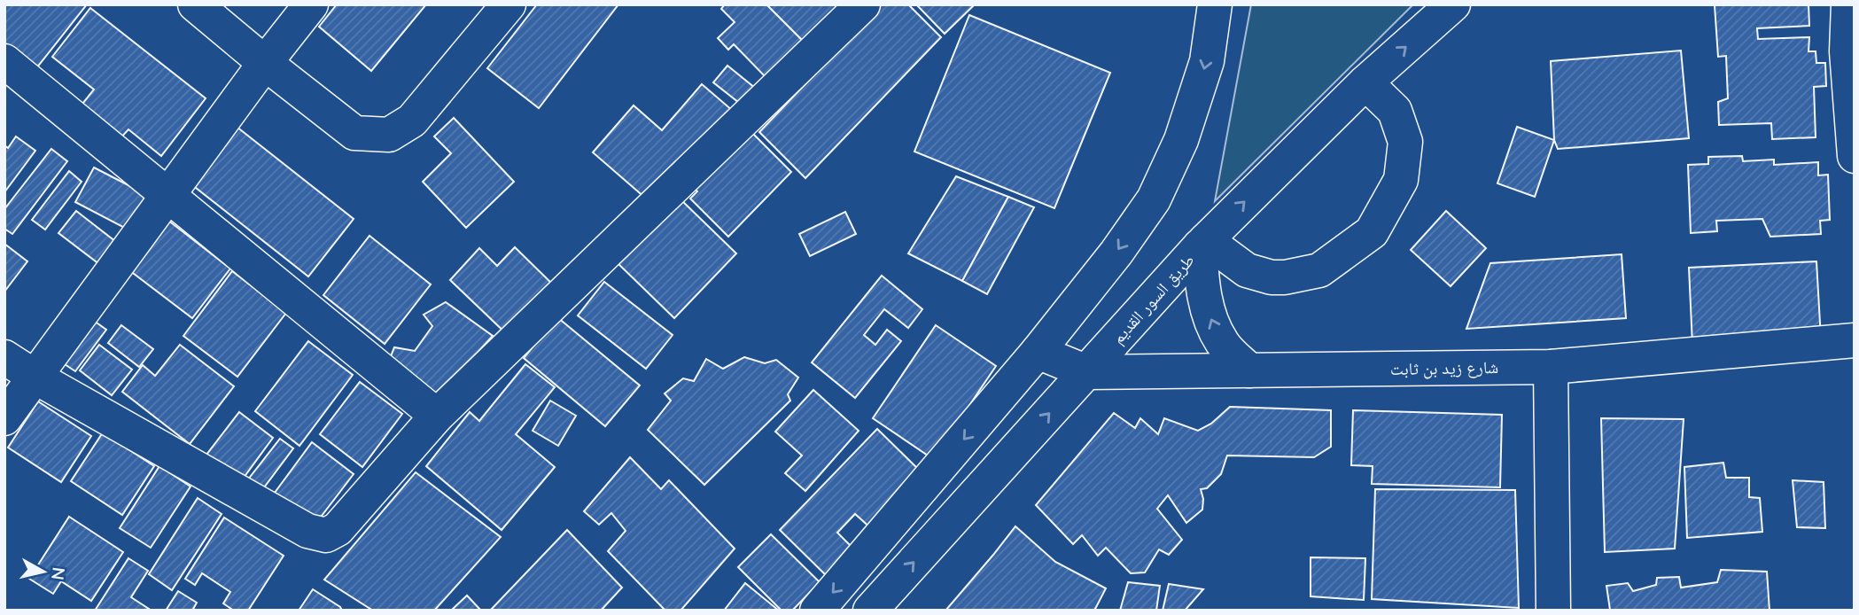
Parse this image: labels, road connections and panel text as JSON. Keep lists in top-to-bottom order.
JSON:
{
  "streets": {
    "street": ["طريق السور القديم", "شارع زيد بن ثابت"]
  },
  "crossings": [
    ["طريق السور القديم", "شارع زيد بن ثابت"]
  ],
  "north": "right"
}
